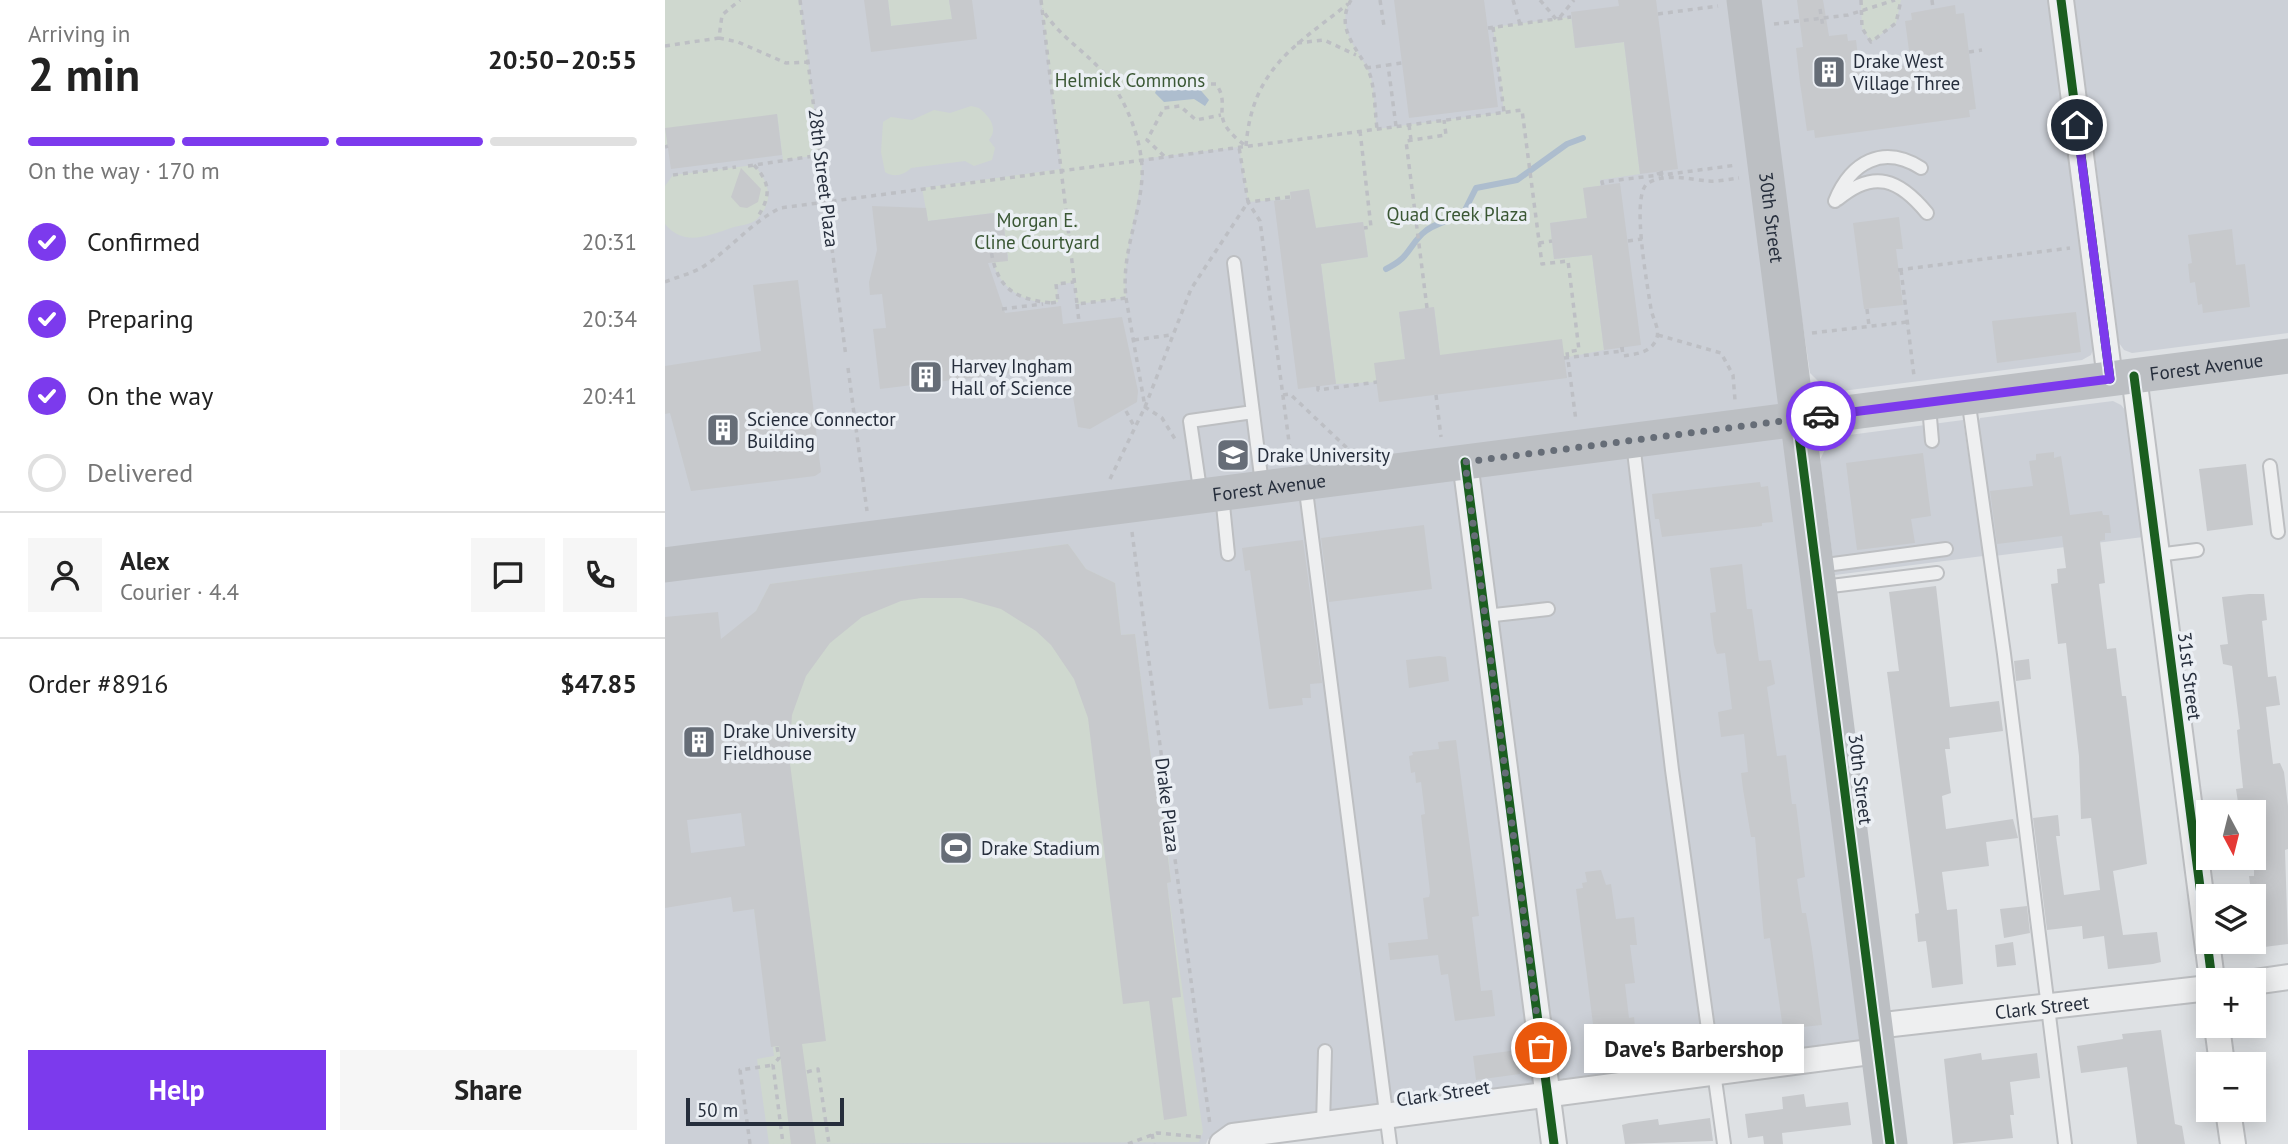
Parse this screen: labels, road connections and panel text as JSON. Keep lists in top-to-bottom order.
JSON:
{
  "streets": {
    "main road": ["30th Street", "Forest Avenue"],
    "street": ["31st Street", "Clark Street"],
    "path": ["28th Street Plaza", "Drake Plaza"]
  },
  "crossings": [
    ["30th Street", "Forest Avenue"],
    ["30th Street", "Clark Street"],
    ["Forest Avenue", "31st Street"],
    ["Forest Avenue", "Drake Plaza"],
    ["Drake Plaza", "Clark Street"]
  ],
  "parks": ["Helmick Commons", "Quad Creek Plaza", "Morgan E. Cline Courtyard"],
  "places": {
    "building": [
      "Drake West Village Three",
      "Harvey Ingham Hall of Science",
      "Science Connector Building",
      "Drake University Fieldhouse"
    ],
    "school or university": ["Drake University"],
    "sports": ["Drake Stadium"],
    "other": ["Dave's Barbershop"]
  },
  "scale_bar": "50 m",
  "north": "bottom",
  "page": {
    "heading": ["2 min", "Arriving in", "20:50–20:55"],
    "panel": [
      "Alex",
      "Courier · 4.4",
      "Order #8916",
      "$47.85"
    ],
    "bar": "On the way · 170 m",
    "list": [
      ["Confirmed", "20:31"],
      ["Preparing", "20:34"],
      ["On the way", "20:41"],
      "Delivered"
    ],
    "map_buttons": ["+", "−"],
    "bubble": "Dave's Barbershop",
    "buttons": ["Help", "Share"],
    "scale": "50 m"
  }
}
